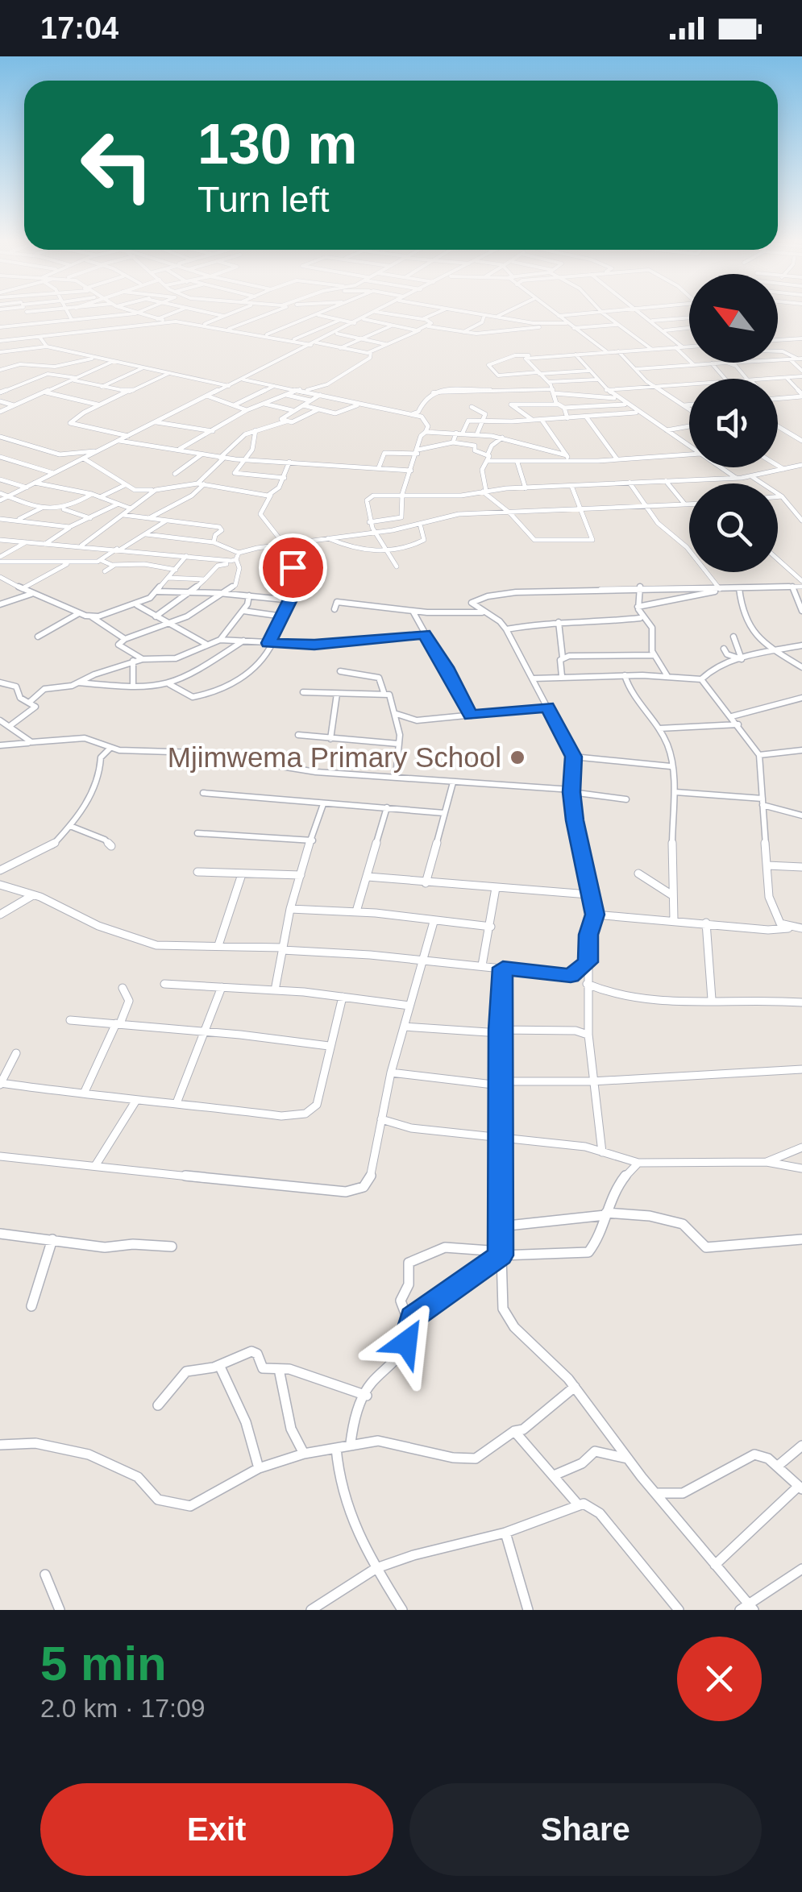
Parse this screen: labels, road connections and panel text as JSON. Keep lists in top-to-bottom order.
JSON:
{
  "places": ["Mjimwema Primary School"],
  "north": "top left",
  "page": {
    "status": "17:04",
    "turn": ["130 m", "Turn left"],
    "heading": ["5 min", "2.0 km · 17:09"],
    "buttons": ["Exit", "Share"]
  }
}
